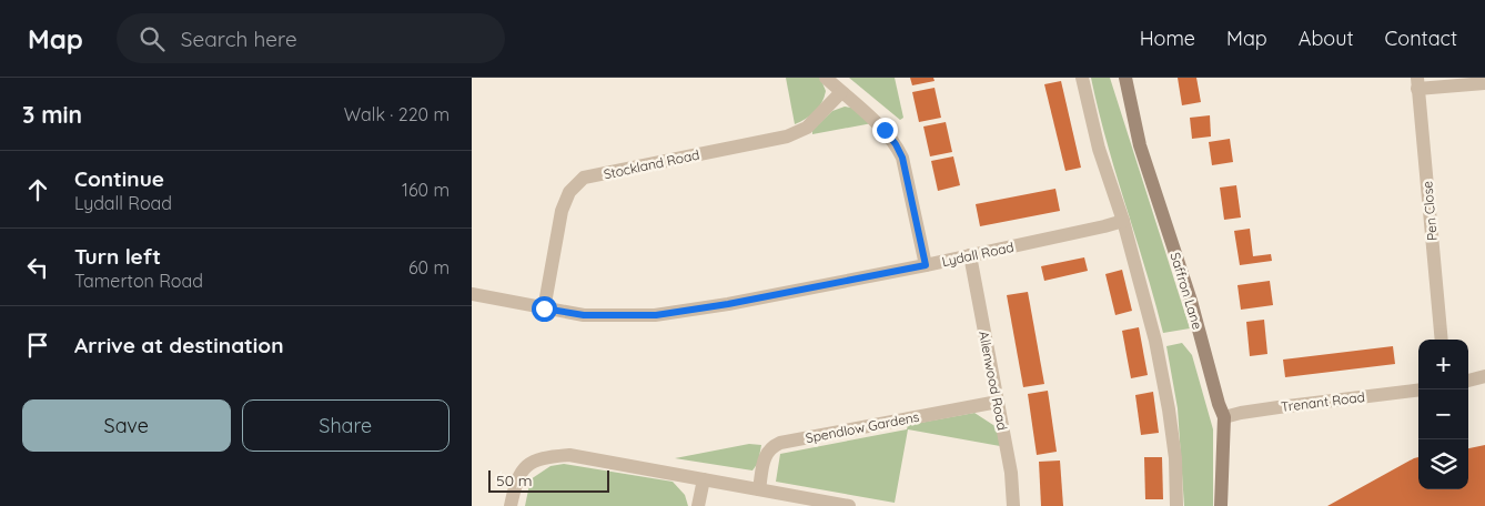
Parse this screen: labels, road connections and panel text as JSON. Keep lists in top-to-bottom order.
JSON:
{
  "streets": {
    "main road": ["Saffron Lane"],
    "street": [
      "Stockland Road",
      "Pen Close",
      "Lydall Road",
      "Allenwood Road",
      "Trenant Road",
      "Spendlow Gardens"
    ]
  },
  "crossings": [
    ["Stockland Road", "Lydall Road"],
    ["Lydall Road", "Allenwood Road"],
    ["Saffron Lane", "Trenant Road"],
    ["Allenwood Road", "Spendlow Gardens"]
  ],
  "scale_bar": "50 m",
  "page": {
    "header": "Map",
    "search": "Search here",
    "nav": [
      "Home",
      "Map",
      "About",
      "Contact"
    ],
    "heading": ["3 min", "Walk · 220 m"],
    "list": [
      ["Continue", "Lydall Road", "160 m"],
      ["Turn left", "Tamerton Road", "60 m"],
      "Arrive at destination"
    ],
    "map_buttons": ["+", "−"],
    "buttons": ["Save", "Share"],
    "scale": "50 m"
  }
}
